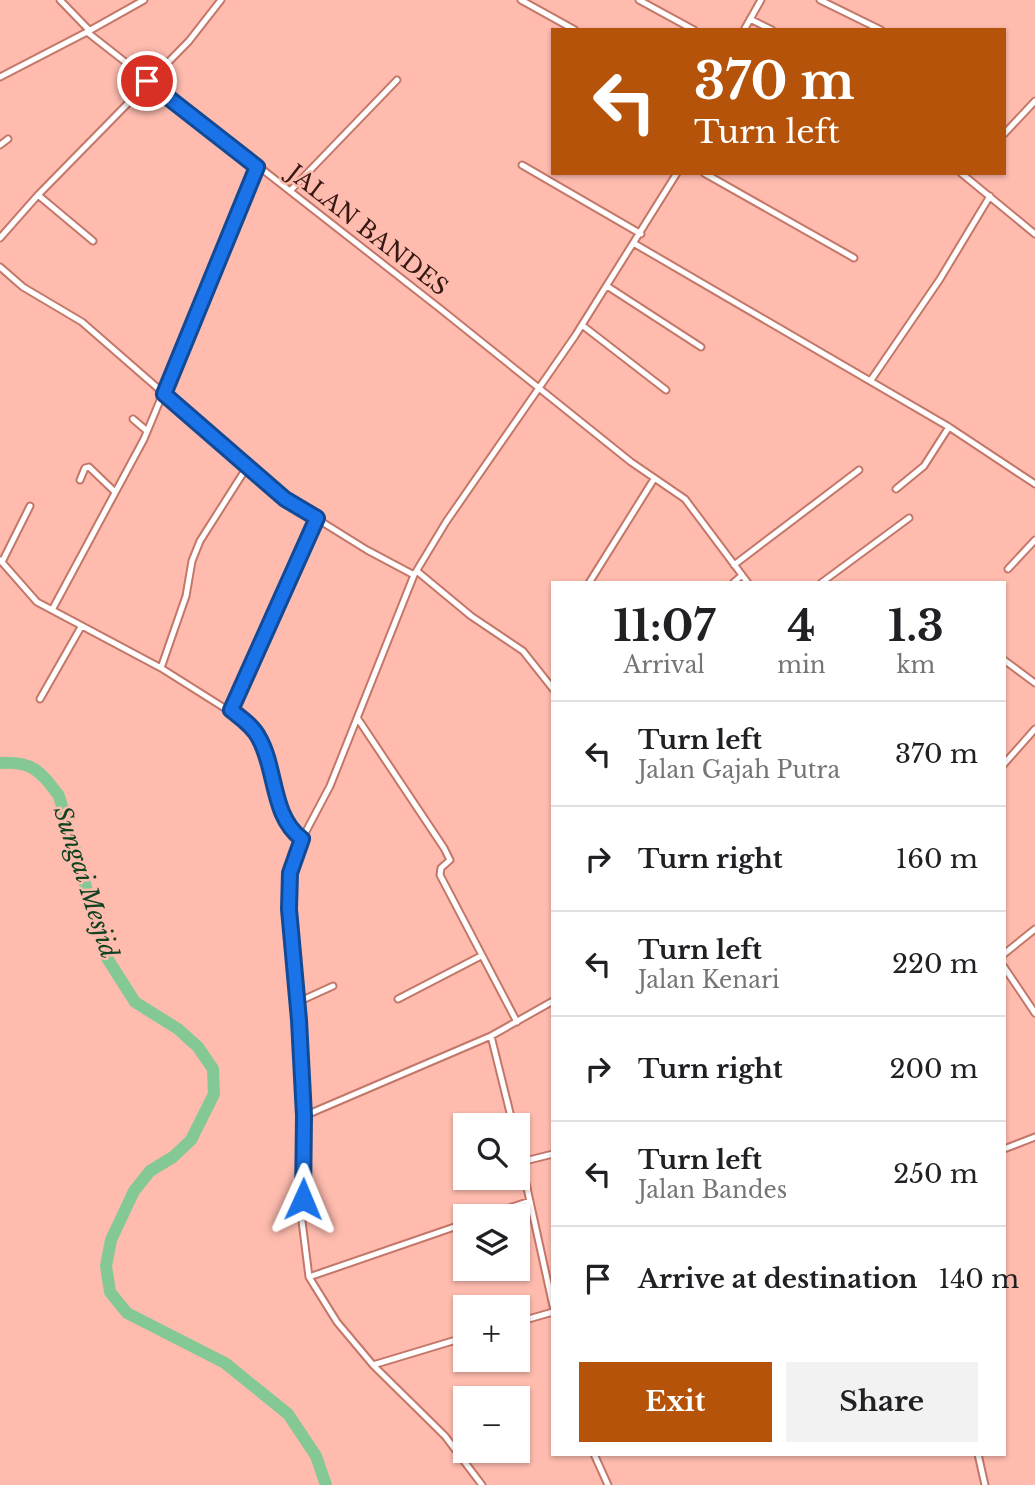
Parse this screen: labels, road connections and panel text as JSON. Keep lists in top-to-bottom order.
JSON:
{
  "streets": {
    "street": ["JALAN BANDES"]
  },
  "water": ["Sungai Mesjid"],
  "page": {
    "turn": ["370 m", "Turn left"],
    "eta": [
      "11:07",
      "Arrival",
      "4",
      "min",
      "1.3",
      "km"
    ],
    "list": [
      {
        "name": "Turn left",
        "note": "Jalan Gajah Putra",
        "value": "370 m"
      },
      {
        "name": "Turn right",
        "value": "160 m"
      },
      {
        "name": "Turn left",
        "note": "Jalan Kenari",
        "value": "220 m"
      },
      {
        "name": "Turn right",
        "value": "200 m"
      },
      {
        "name": "Turn left",
        "note": "Jalan Bandes",
        "value": "250 m"
      },
      {
        "name": "Arrive at destination",
        "value": "140 m"
      }
    ],
    "map_buttons": ["+", "−"],
    "buttons": ["Exit", "Share"]
  }
}
